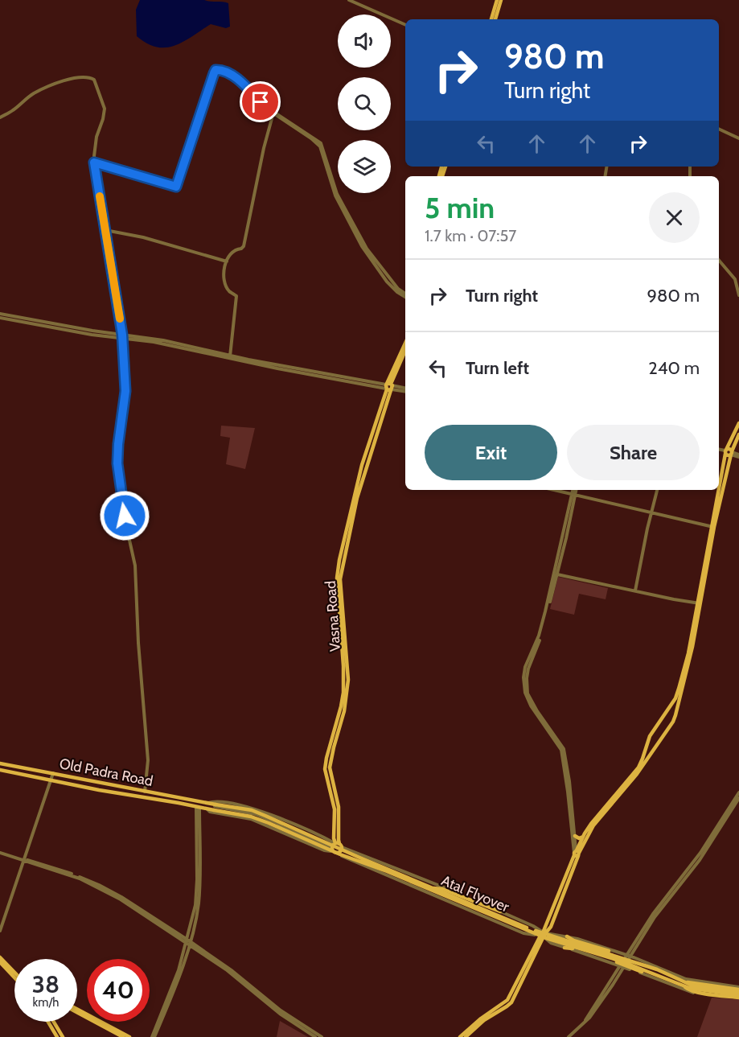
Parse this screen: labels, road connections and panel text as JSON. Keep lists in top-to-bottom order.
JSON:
{
  "streets": {
    "main road": ["Vasna Road", "Old Padra Road", "Atal Flyover"]
  },
  "crossings": [
    ["Old Padra Road", "Atal Flyover"]
  ],
  "page": {
    "turn": ["980 m", "Turn right"],
    "heading": ["5 min", "1.7 km · 07:57"],
    "list": [
      {
        "name": "Turn right",
        "value": "980 m"
      },
      {
        "name": "Turn left",
        "value": "240 m"
      }
    ],
    "buttons": ["Exit", "Share"],
    "speed": "38 km/h",
    "limit": "40"
  }
}
